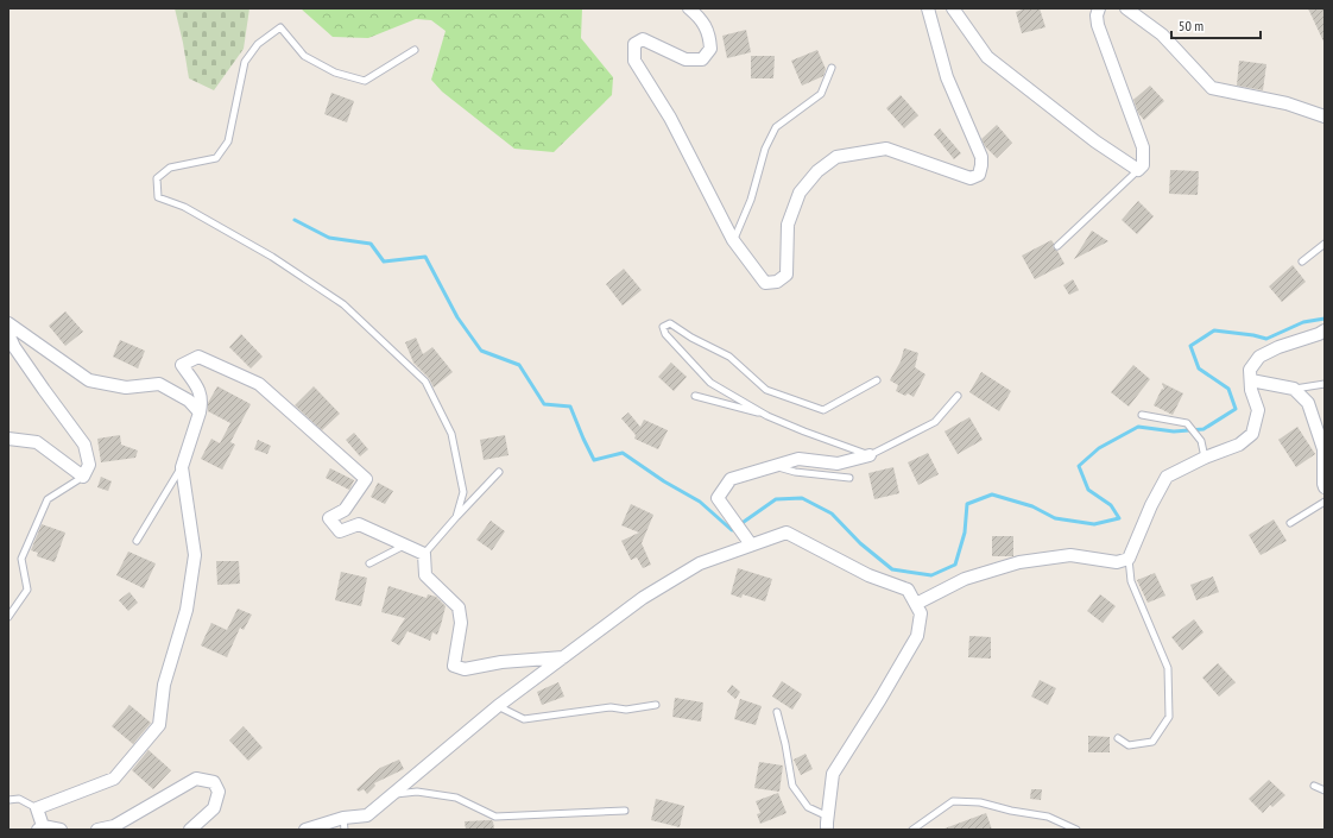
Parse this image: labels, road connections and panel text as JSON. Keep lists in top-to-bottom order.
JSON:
{
  "scale_bar": "50 m"
}
